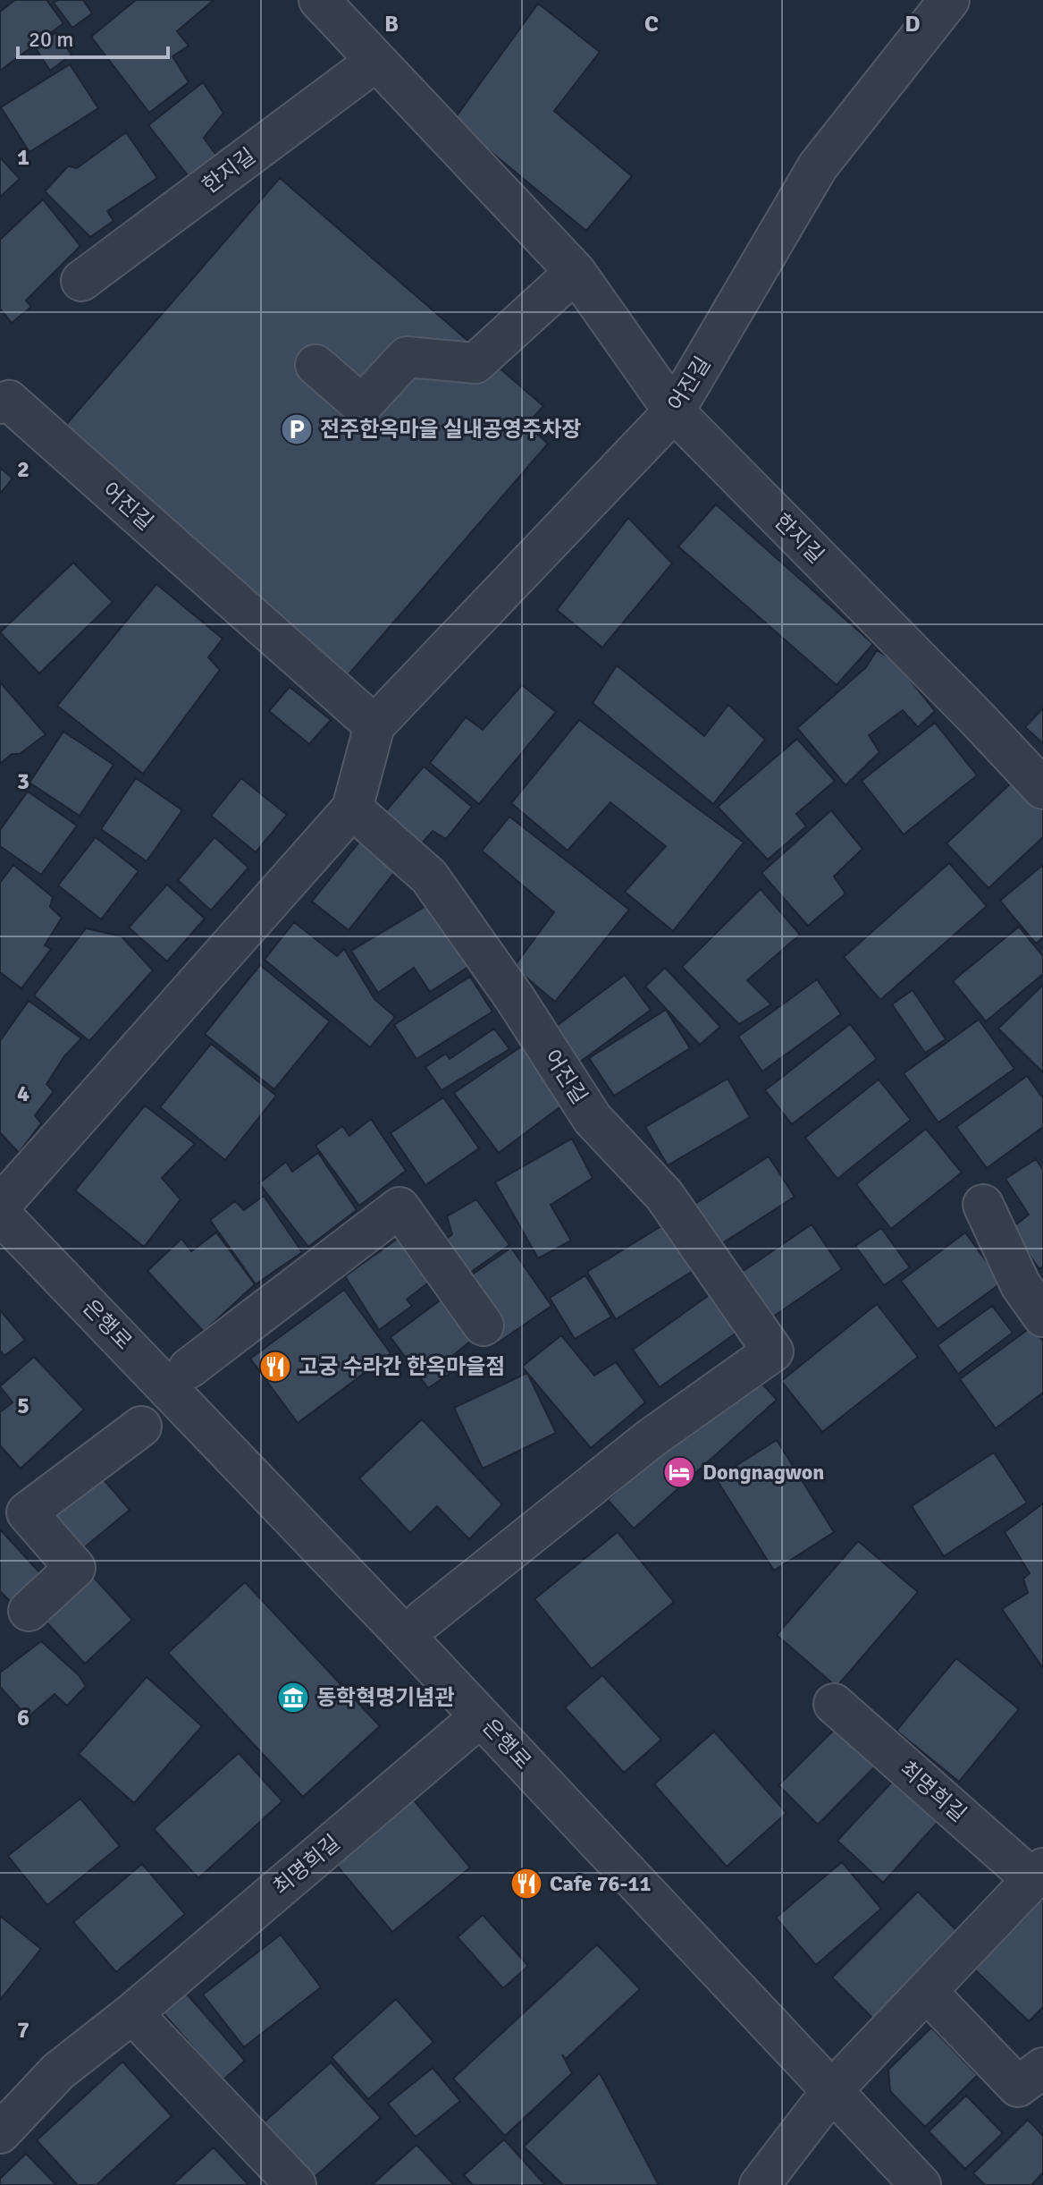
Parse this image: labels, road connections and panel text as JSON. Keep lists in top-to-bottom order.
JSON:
{
  "streets": {
    "street": [
      "한지길",
      "어진길",
      "은행로",
      "최명희길"
    ]
  },
  "crossings": [
    ["한지길", "어진길"],
    ["은행로", "최명희길"]
  ],
  "places": {
    "parking": ["전주한옥마을 실내공영주차장"],
    "restaurant": ["고궁 수라간 한옥마을점", "Cafe 76-11"],
    "hotel": ["Dongnagwon"],
    "museum": ["동학혁명기념관"]
  },
  "scale_bar": "20 m",
  "grid": {
    "columns": ["B", "C", "D"],
    "rows": [
      "1",
      "2",
      "3",
      "4",
      "5",
      "6",
      "7"
    ]
  }
}
